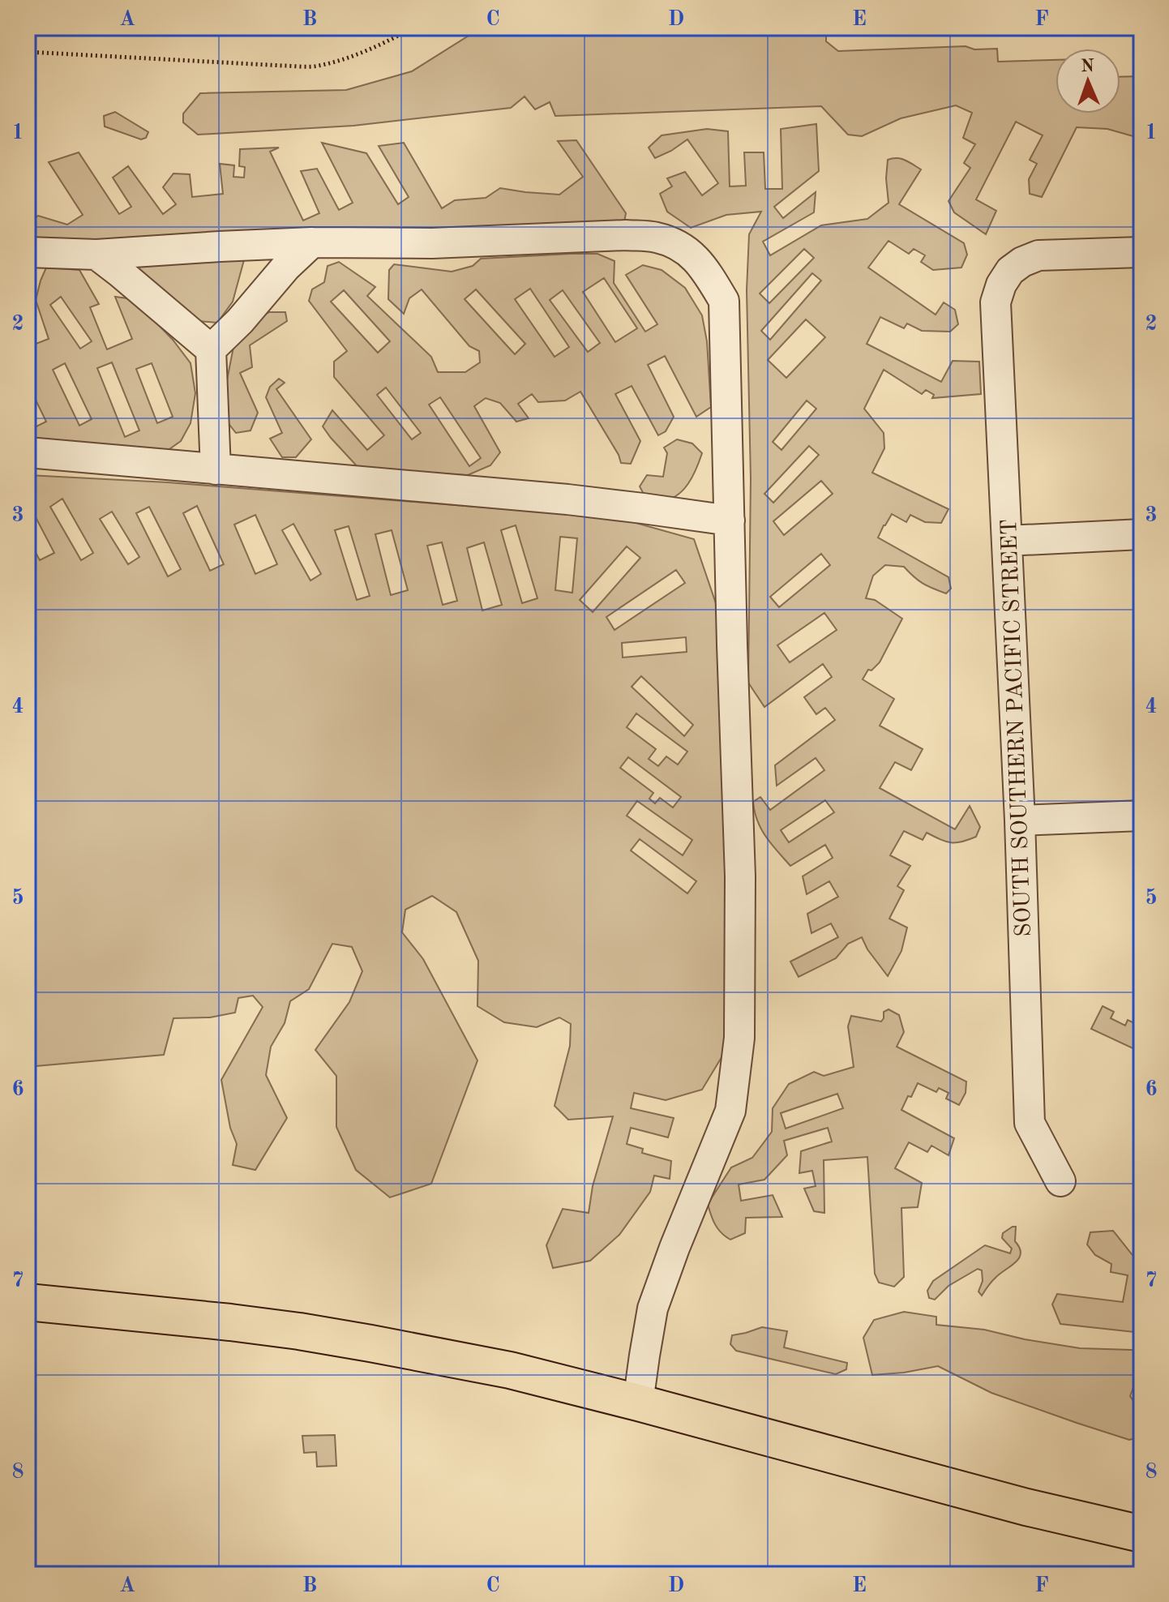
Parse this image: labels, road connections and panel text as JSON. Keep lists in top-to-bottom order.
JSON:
{
  "streets": {
    "street": ["SOUTH SOUTHERN PACIFIC STREET"]
  },
  "north": "top",
  "grid": {
    "columns": [
      "A",
      "B",
      "C",
      "D",
      "E",
      "F"
    ],
    "rows": [
      "1",
      "2",
      "3",
      "4",
      "5",
      "6",
      "7",
      "8"
    ]
  }
}
